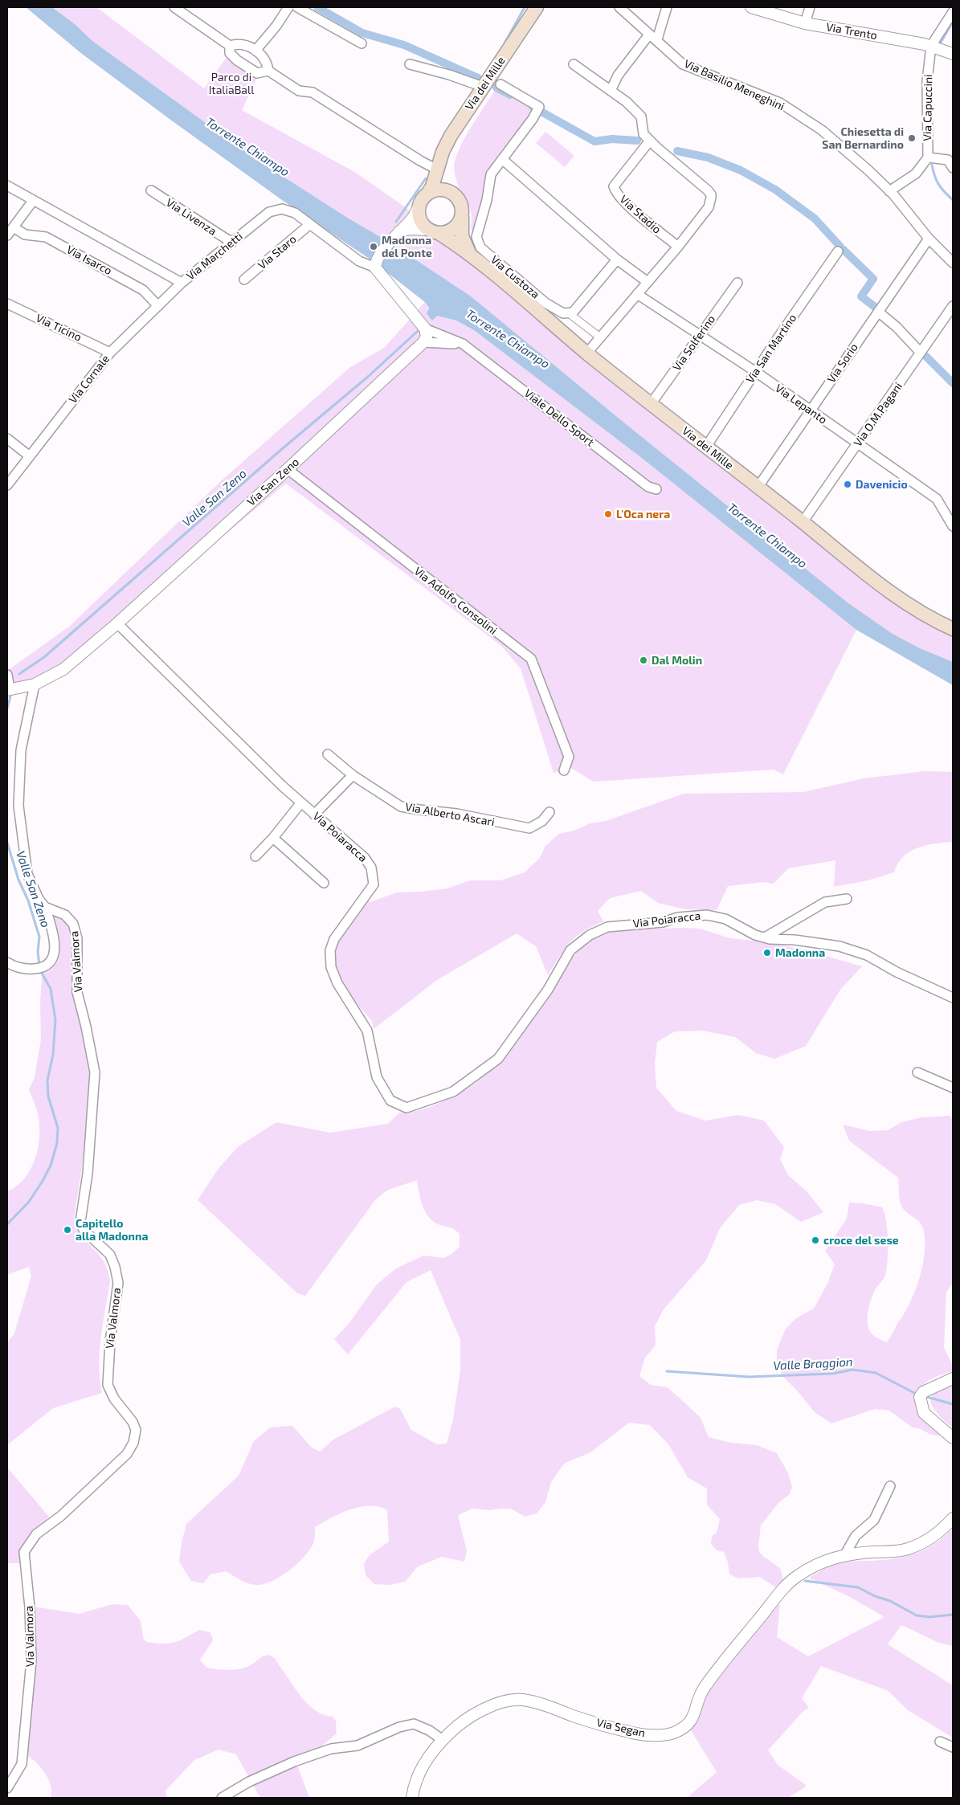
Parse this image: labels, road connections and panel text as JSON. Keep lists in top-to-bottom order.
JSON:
{
  "streets": {
    "main road": ["Via dei Mille"],
    "street": [
      "Via Trento",
      "Via Basilio Meneghini",
      "Via Capuccini",
      "Via Stadio",
      "Via Livenza",
      "Via Staro",
      "Via Marchetti",
      "Via Isarco",
      "Via Custoza",
      "Via Ticino",
      "Via Solferino",
      "Via San Martino",
      "Via Sorio",
      "Via Cornale",
      "Via Lepanto",
      "Via O.M.Pagani",
      "Viale Dello Sport",
      "Via San Zeno",
      "Via Adolfo Consolini",
      "Via Alberto Ascari",
      "Via Poiaracca",
      "Via Valmora",
      "Via Segan"
    ]
  },
  "crossings": [
    ["Via Trento", "Via Capuccini"],
    ["Via dei Mille", "Via Solferino"],
    ["Via dei Mille", "Via San Martino"],
    ["Via dei Mille", "Via Sorio"],
    ["Via dei Mille", "Via O.M.Pagani"],
    ["Via Basilio Meneghini", "Via Capuccini"],
    ["Via Basilio Meneghini", "Via Sorio"],
    ["Via Livenza", "Via Marchetti"],
    ["Via Staro", "Via Marchetti"],
    ["Via Marchetti", "Via Cornale"],
    ["Via Isarco", "Via Cornale"],
    ["Via Ticino", "Via Cornale"],
    ["Via Solferino", "Via Lepanto"],
    ["Via San Martino", "Via Lepanto"],
    ["Via Sorio", "Via Lepanto"],
    ["Via Lepanto", "Via O.M.Pagani"],
    ["Via San Zeno", "Via Adolfo Consolini"],
    ["Via San Zeno", "Via Poiaracca"]
  ],
  "water": ["Torrente Chiampo", "Valle San Zeno", "Valle Braggion"],
  "parks": ["Parco di ItaliaBall"],
  "places": [
    "Chiesetta di San Bernardino",
    "Madonna del Ponte",
    "Davenicio",
    "L'Oca nera",
    "Dal Molin",
    "Madonna",
    "Capitello alla Madonna",
    "croce del sese"
  ]
}
